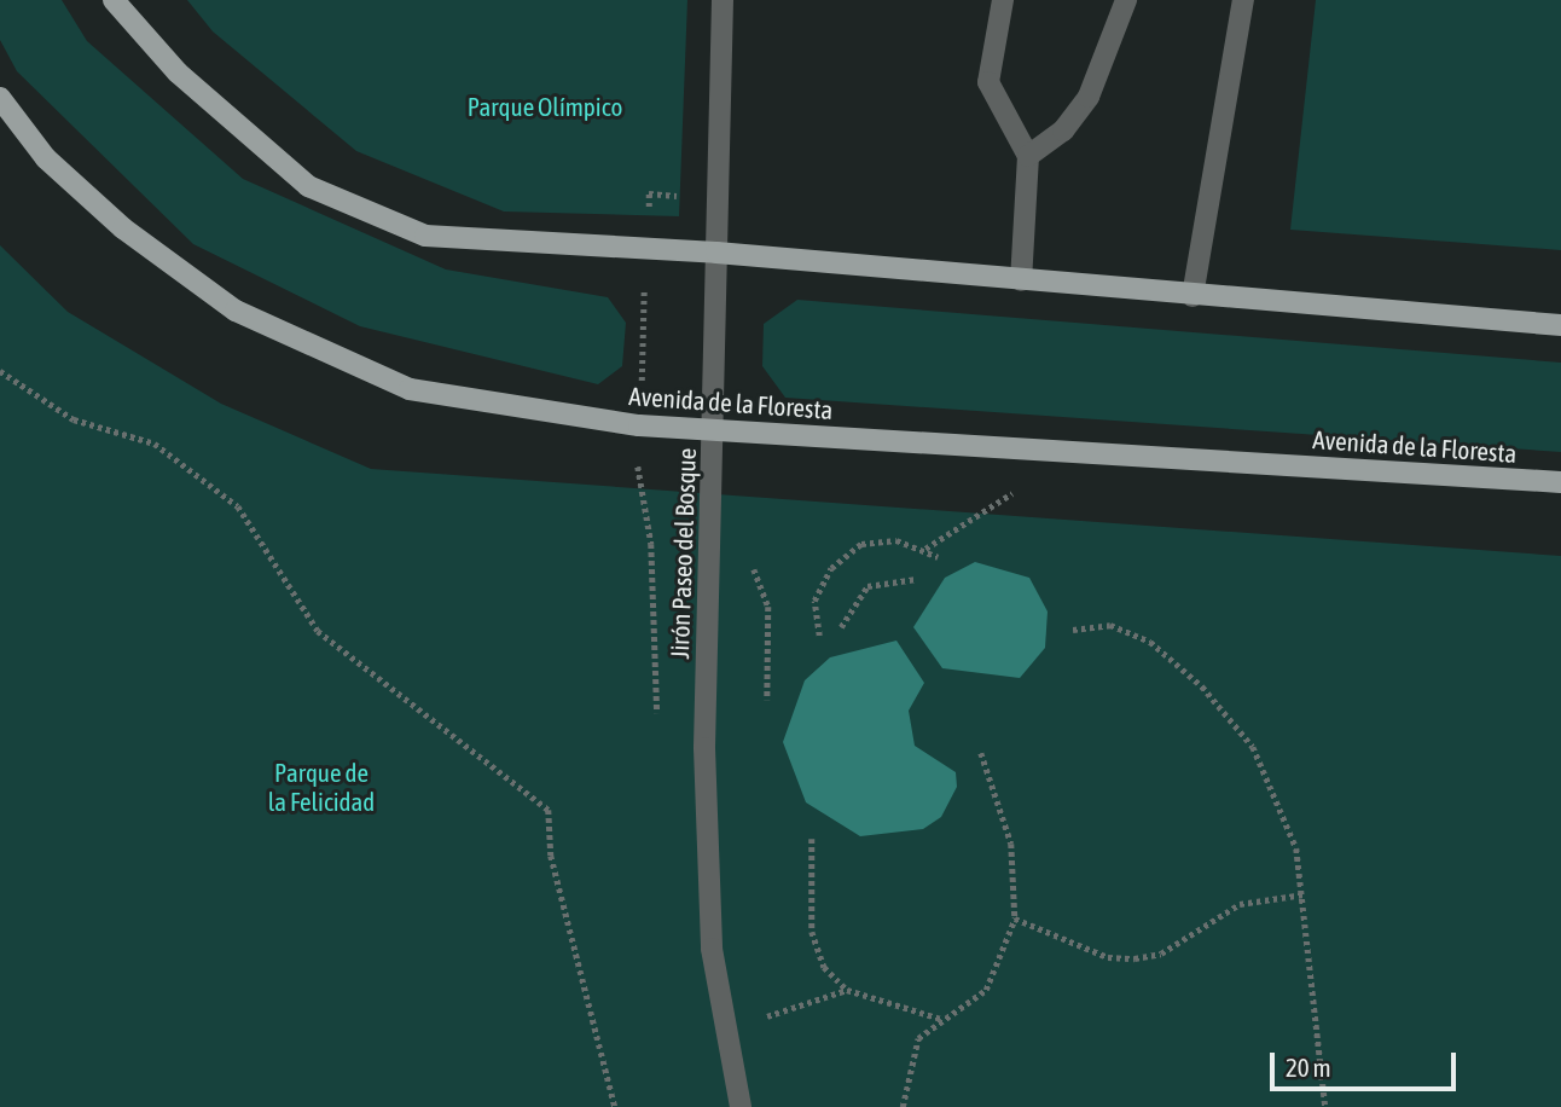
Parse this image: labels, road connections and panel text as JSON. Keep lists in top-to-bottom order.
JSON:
{
  "streets": {
    "main road": ["Avenida de la Floresta"],
    "street": ["Jirón Paseo del Bosque"]
  },
  "crossings": [
    ["Avenida de la Floresta", "Jirón Paseo del Bosque"]
  ],
  "parks": ["Parque Olímpico", "Parque de la Felicidad"],
  "scale_bar": "20 m"
}
